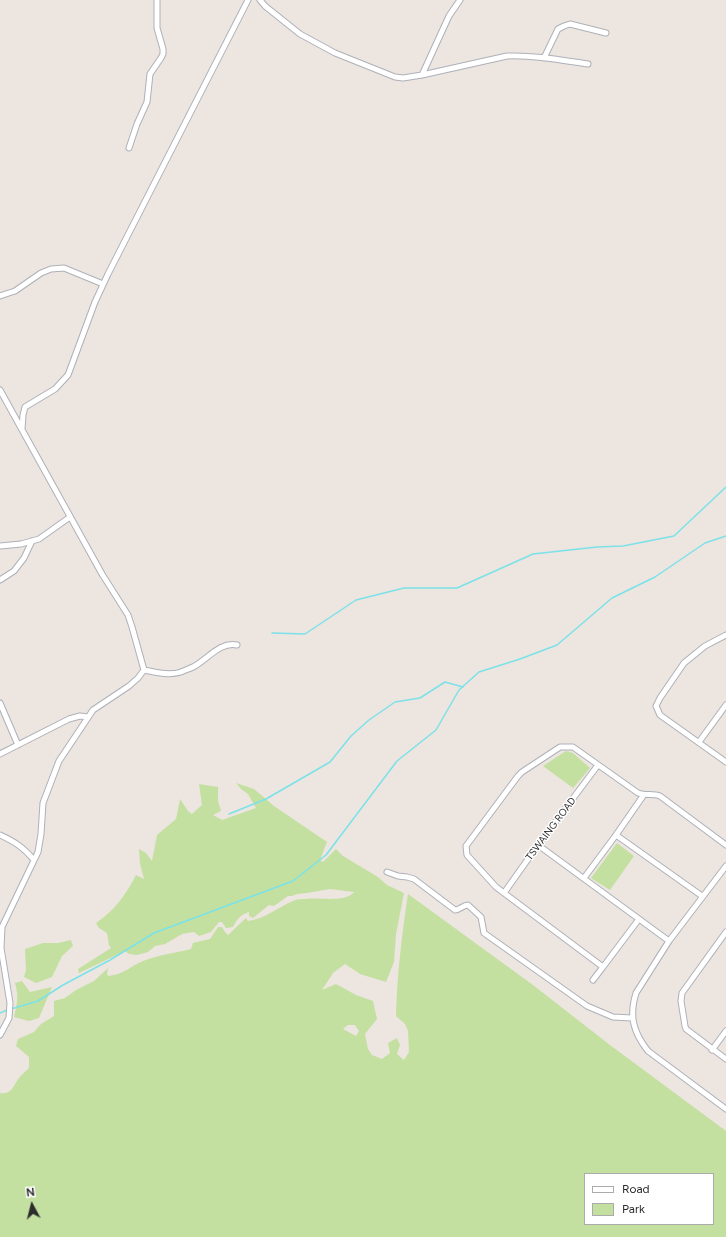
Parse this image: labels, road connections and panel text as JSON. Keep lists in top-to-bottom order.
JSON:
{
  "streets": {
    "street": ["TSWAING ROAD"]
  },
  "legend": ["Road", "Park"],
  "north": "top"
}
